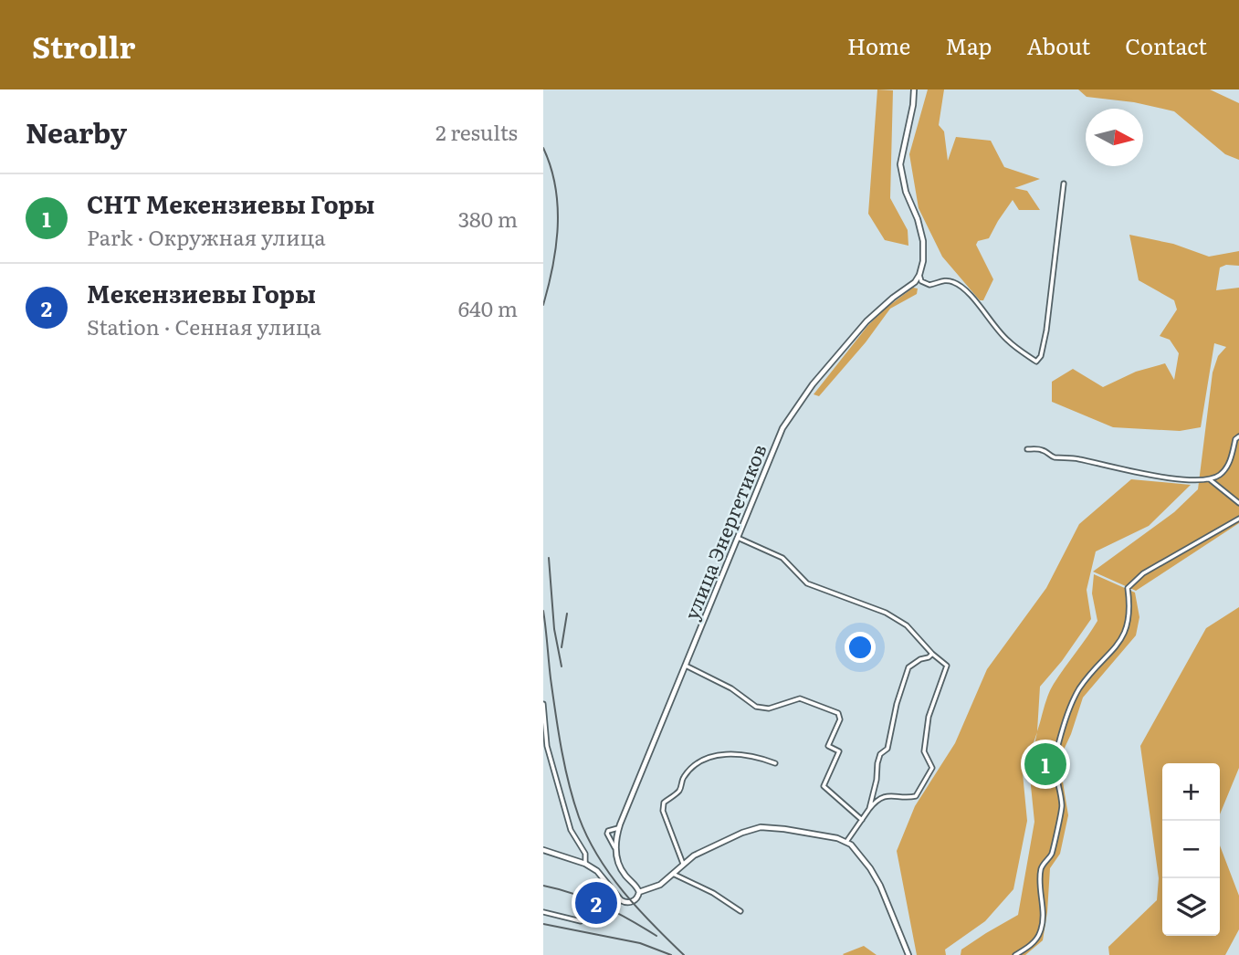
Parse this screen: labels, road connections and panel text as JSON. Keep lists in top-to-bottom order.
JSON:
{
  "streets": {
    "main road": ["улица Энергетиков"]
  },
  "north": "right",
  "page": {
    "header": "Strollr",
    "nav": [
      "Home",
      "Map",
      "About",
      "Contact"
    ],
    "heading": ["Nearby", "2 results"],
    "list": [
      {
        "mark": "1",
        "name": "СНТ Мекензиевы Горы",
        "note": "Park · Окружная улица",
        "value": "380 m"
      },
      {
        "mark": "2",
        "name": "Мекензиевы Горы",
        "note": "Station · Сенная улица",
        "value": "640 m"
      }
    ],
    "pins": ["1", "2"],
    "map_buttons": ["+", "−"]
  }
}
